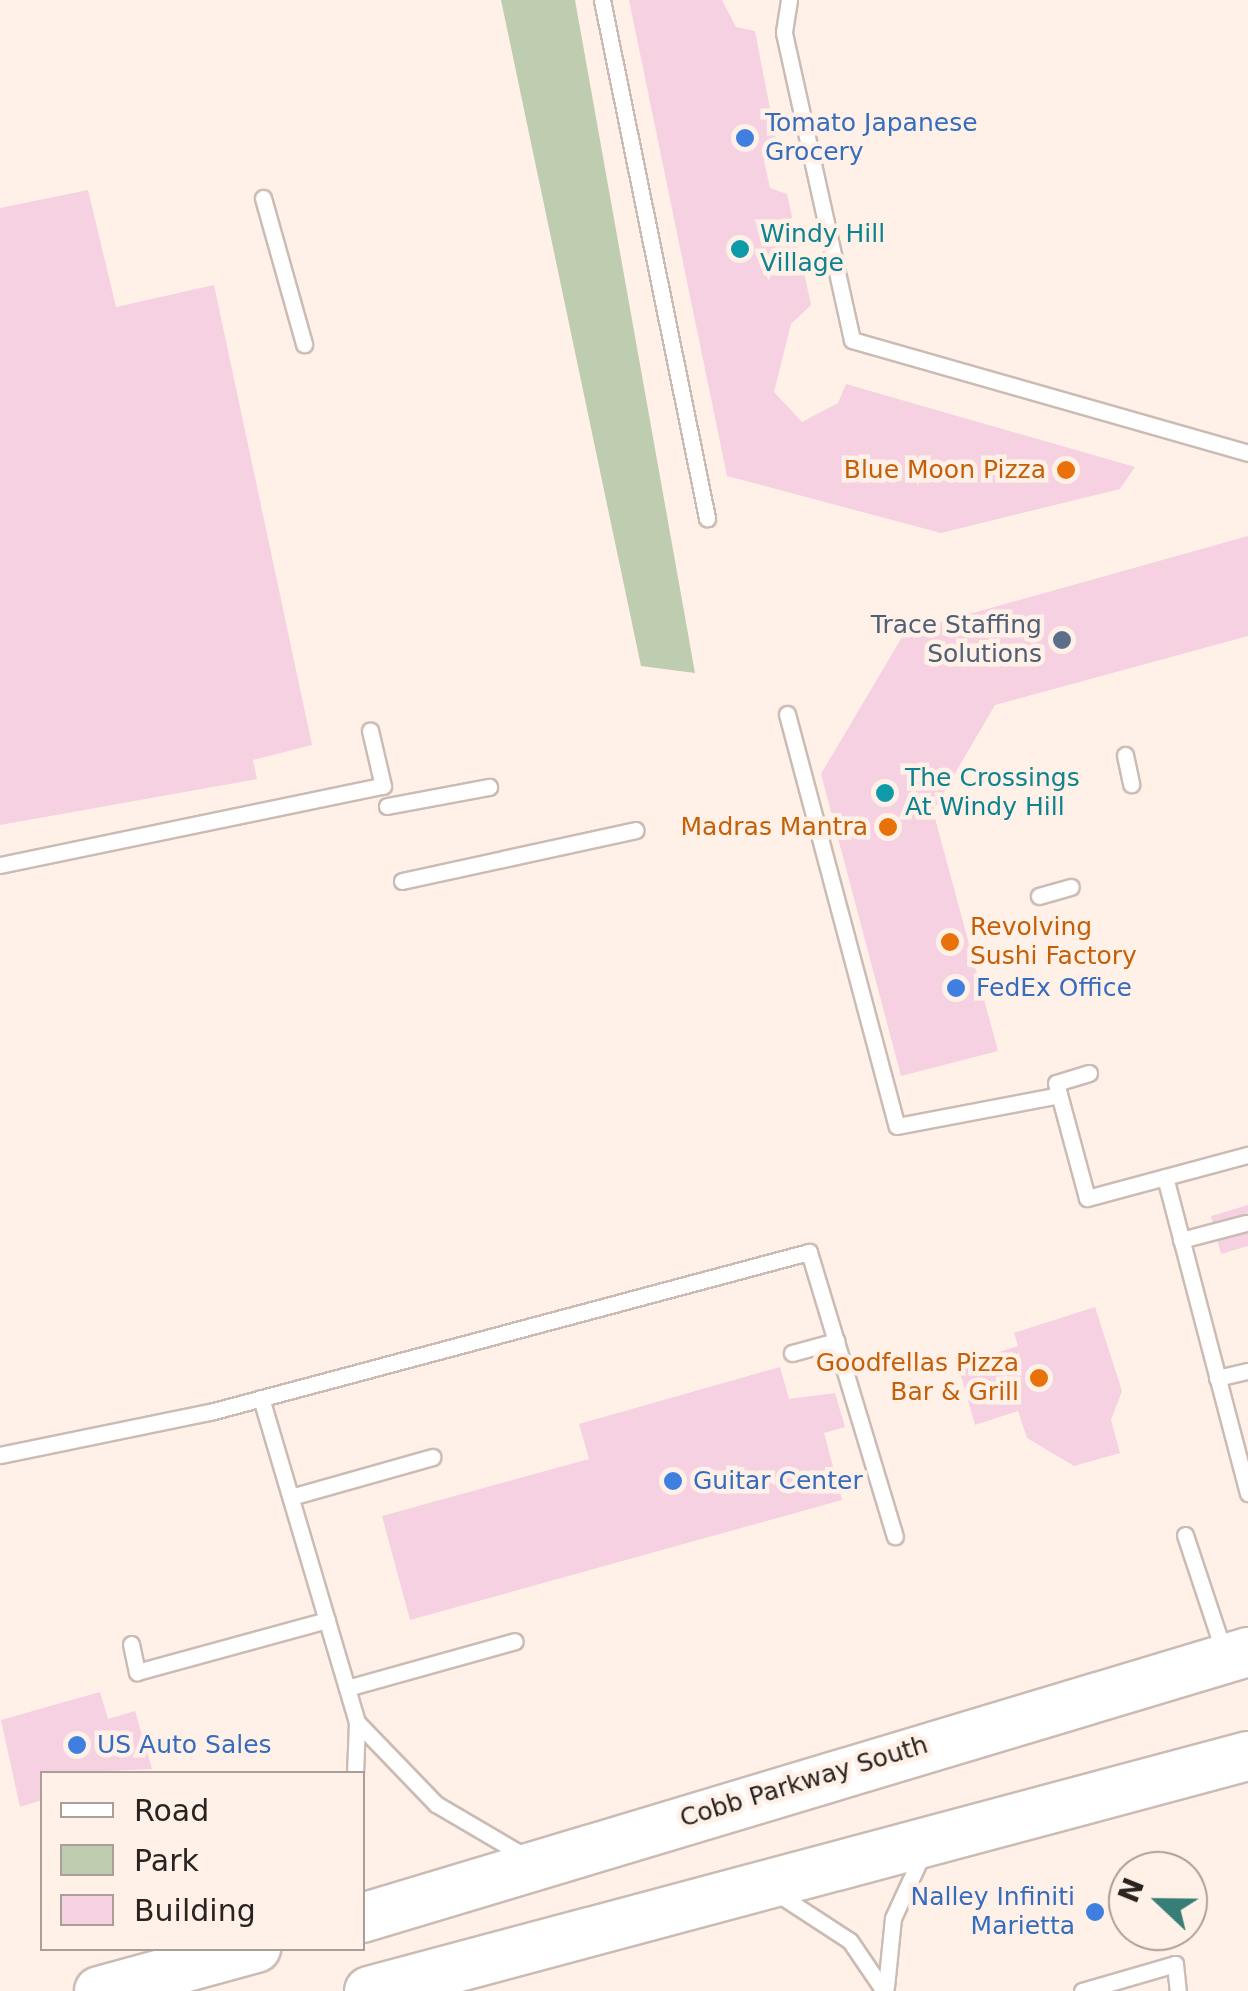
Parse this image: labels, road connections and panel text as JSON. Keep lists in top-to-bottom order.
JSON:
{
  "streets": {
    "main road": ["Cobb Parkway South"]
  },
  "places": [
    "Tomato Japanese Grocery",
    "Windy Hill Village",
    "Blue Moon Pizza",
    "Trace Staffing Solutions",
    "The Crossings At Windy Hill",
    "Madras Mantra",
    "Revolving Sushi Factory",
    "FedEx Office",
    "Goodfellas Pizza Bar & Grill",
    "Guitar Center",
    "US Auto Sales",
    "Nalley Infiniti Marietta"
  ],
  "legend": ["Road", "Park", "Building"],
  "north": "left"
}
